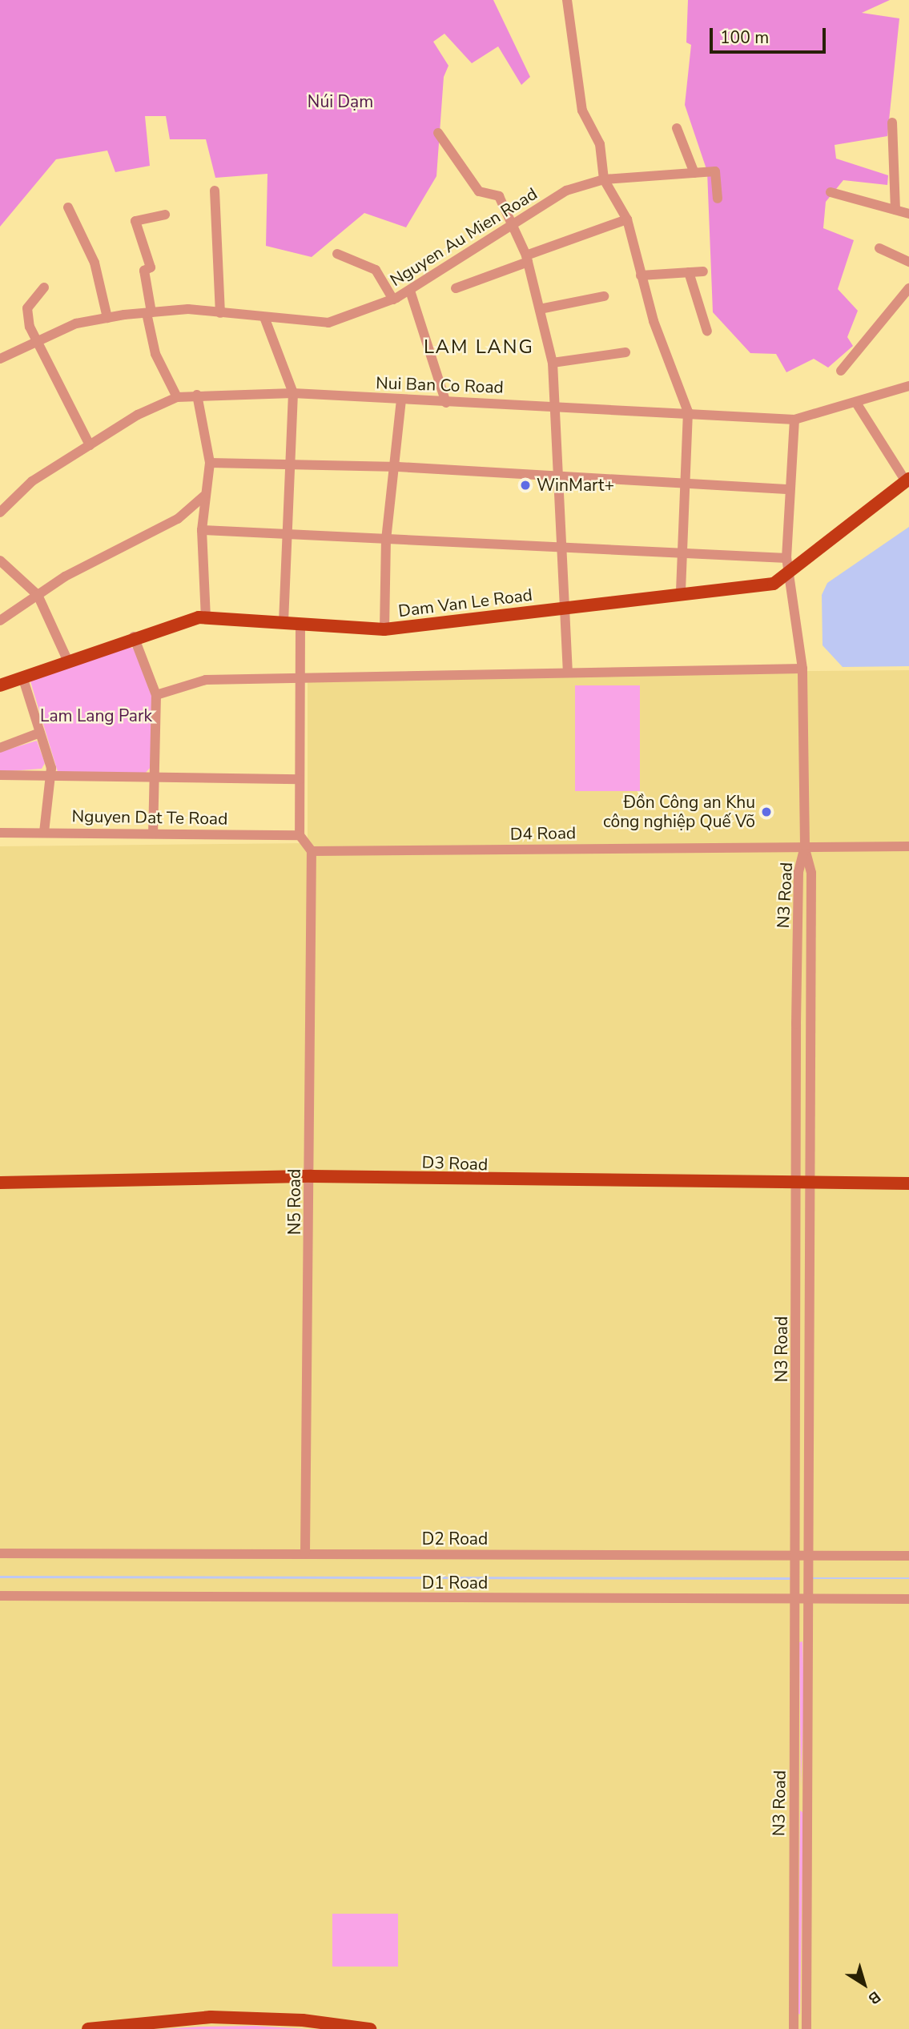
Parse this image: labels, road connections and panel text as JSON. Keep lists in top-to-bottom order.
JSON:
{
  "streets": {
    "main road": ["Dam Van Le Road", "D3 Road"],
    "street": [
      "Nguyen Au Mien Road",
      "Nui Ban Co Road",
      "Nguyen Dat Te Road",
      "D4 Road",
      "N3 Road",
      "N5 Road",
      "D2 Road",
      "D1 Road"
    ]
  },
  "crossings": [
    ["D4 Road", "N3 Road"],
    ["D4 Road", "N5 Road"],
    ["N3 Road", "D3 Road"],
    ["N3 Road", "D2 Road"],
    ["N3 Road", "D1 Road"],
    ["D3 Road", "N5 Road"],
    ["N5 Road", "D2 Road"]
  ],
  "districts": ["LAM LANG"],
  "parks": ["Núi Dạm", "Lam Lang Park"],
  "places": ["WinMart+", "Đồn Công an Khu công nghiệp Quế Võ"],
  "scale_bar": "100 m",
  "north": "bottom right"
}
